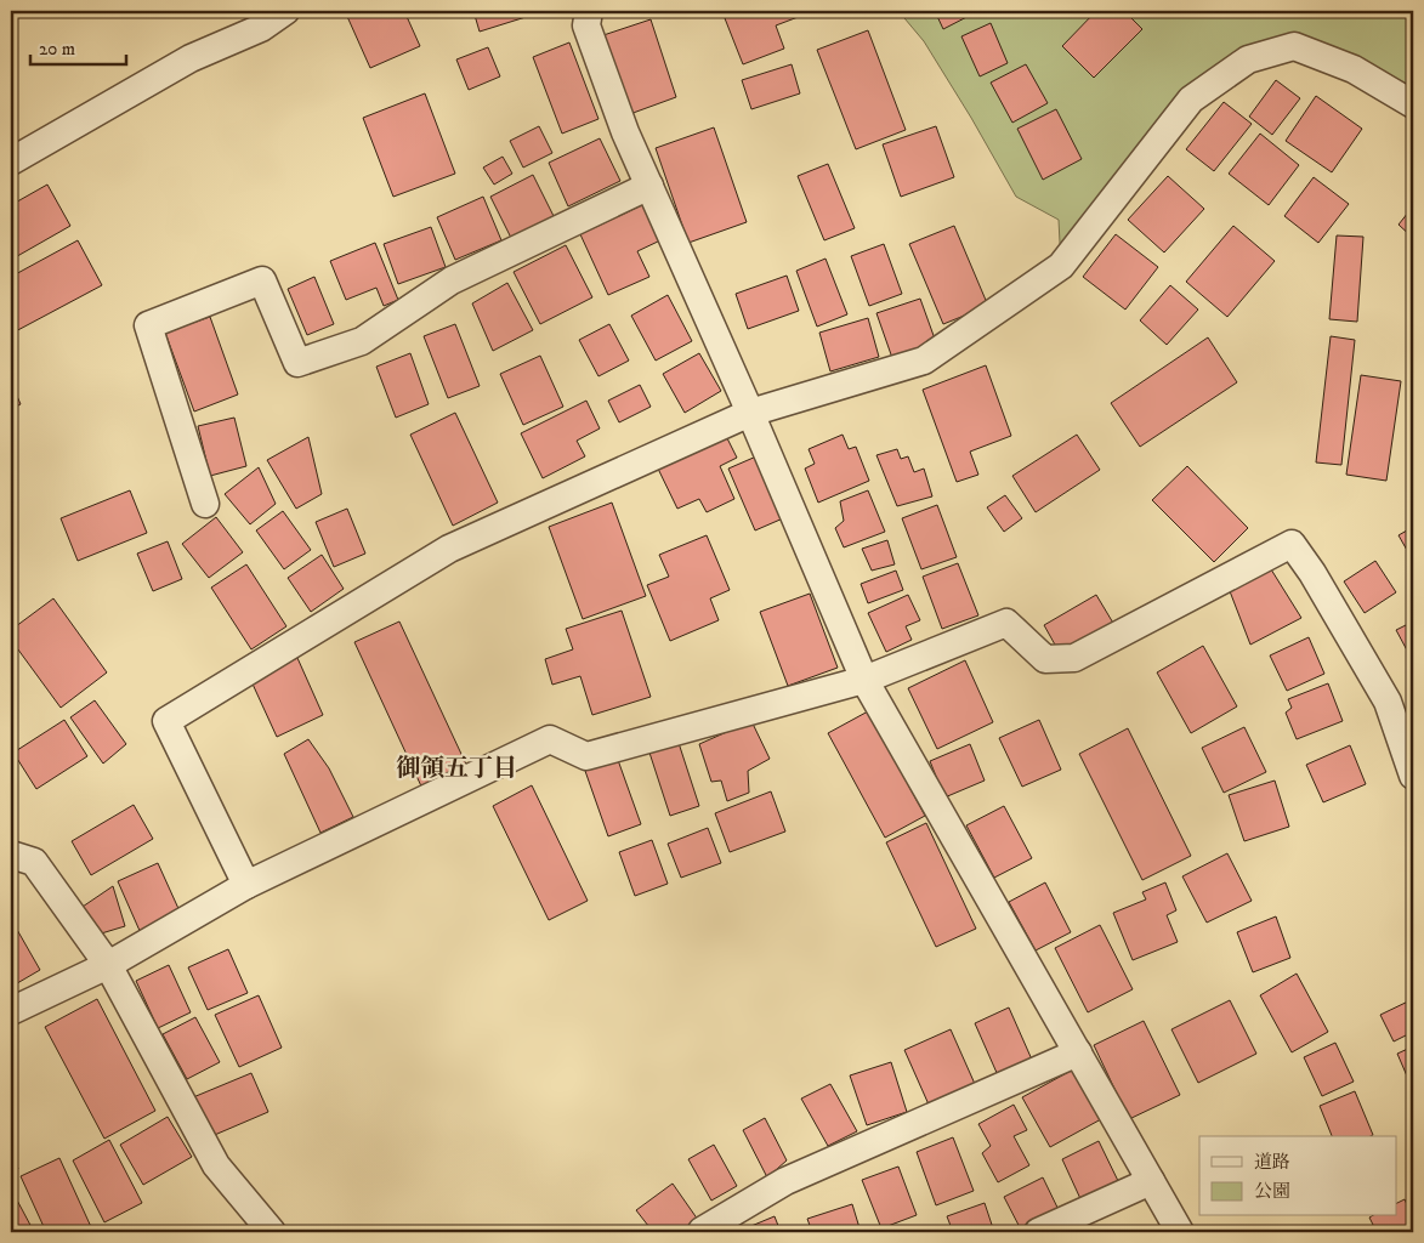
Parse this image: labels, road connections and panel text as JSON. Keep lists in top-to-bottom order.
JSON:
{
  "districts": ["御領五丁目"],
  "legend": ["道路", "公園"],
  "scale_bar": "20 m"
}
